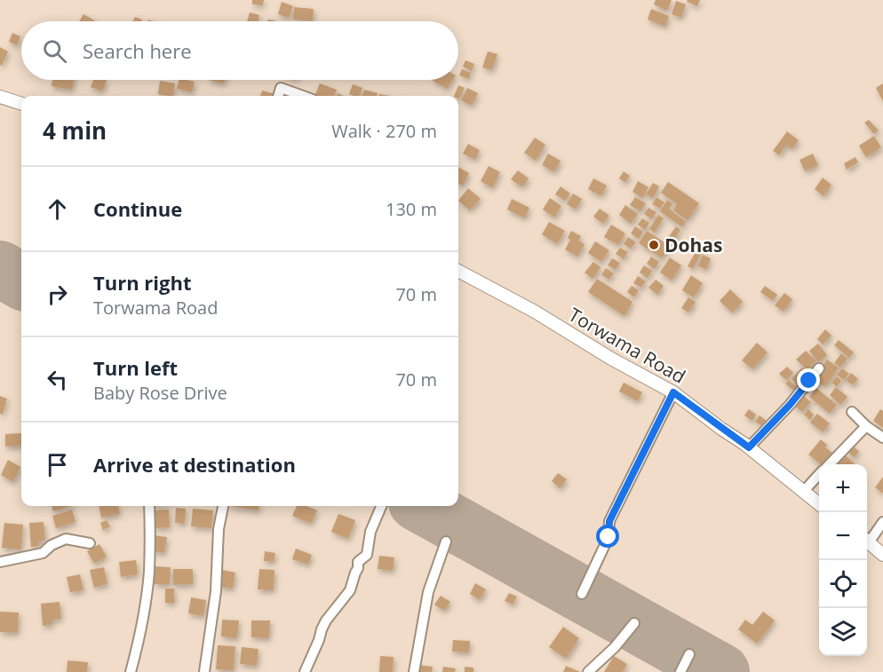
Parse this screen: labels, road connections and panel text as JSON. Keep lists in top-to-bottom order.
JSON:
{
  "streets": {
    "main road": ["Torwama Road"]
  },
  "places": ["Dohas"],
  "page": {
    "search": "Search here",
    "heading": ["4 min", "Walk · 270 m"],
    "list": [
      ["Continue", "130 m"],
      ["Turn right", "Torwama Road", "70 m"],
      ["Turn left", "Baby Rose Drive", "70 m"],
      "Arrive at destination"
    ],
    "map_buttons": ["+", "−"]
  }
}
